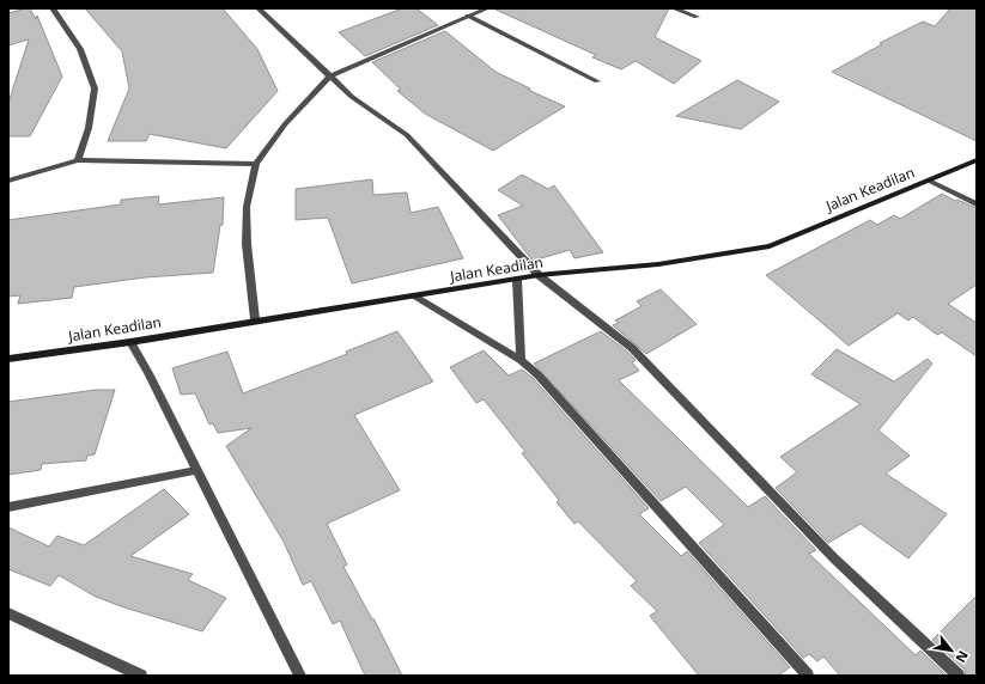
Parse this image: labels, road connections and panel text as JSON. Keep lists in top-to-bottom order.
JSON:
{
  "streets": {
    "main road": ["Jalan Keadilan"]
  },
  "north": "bottom right"
}
